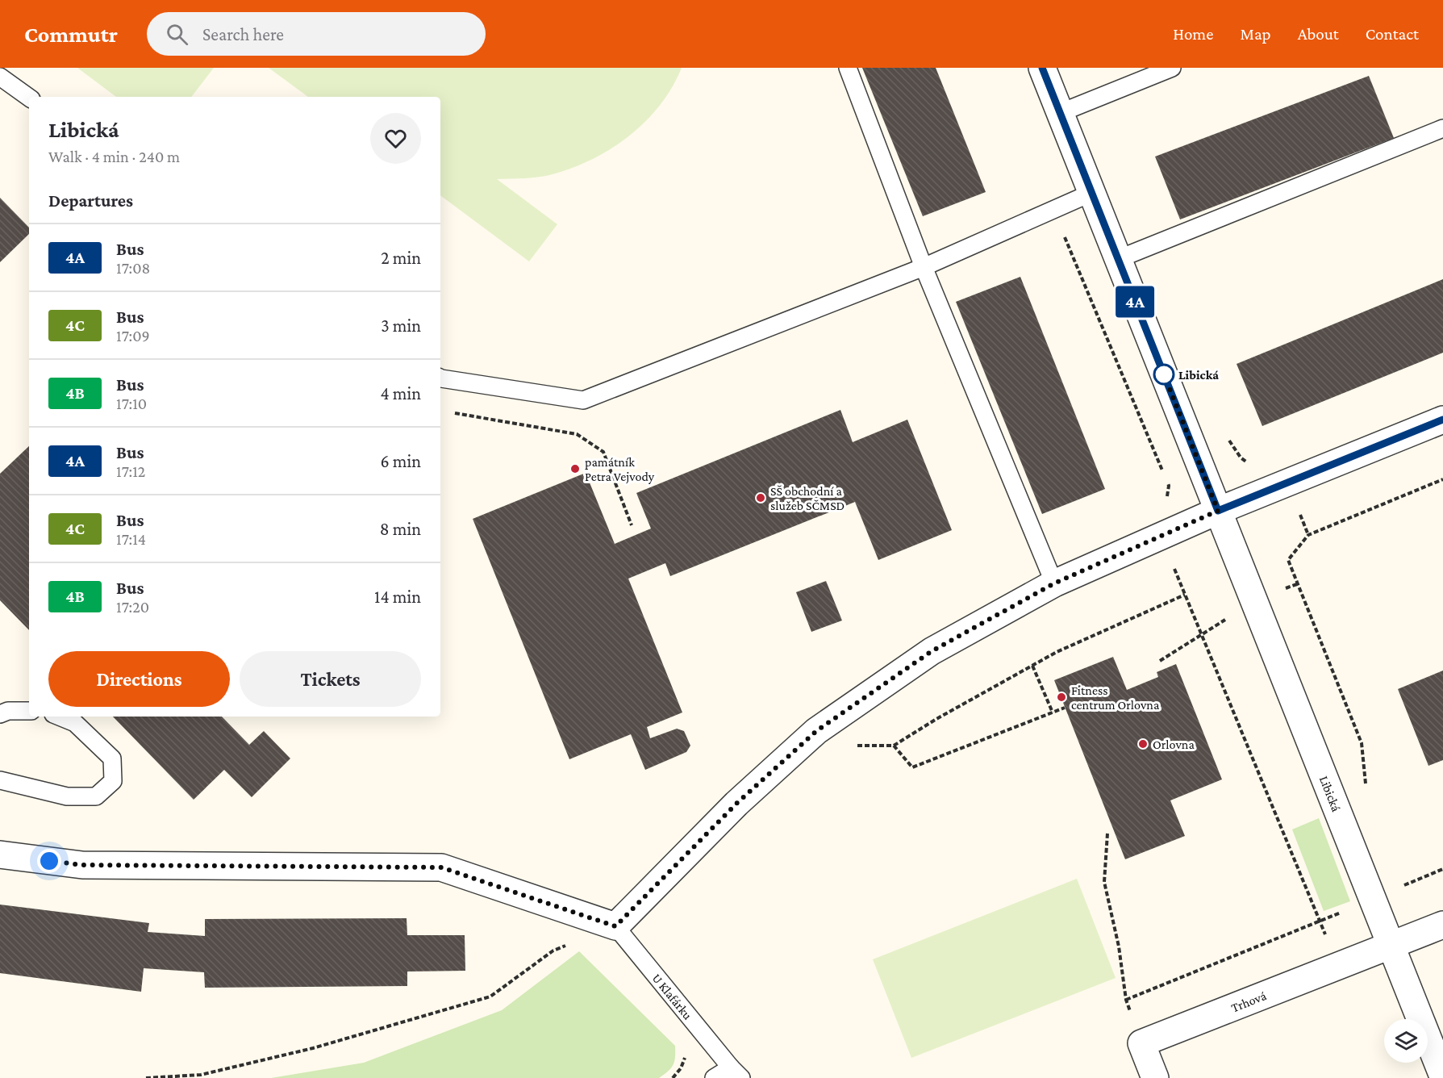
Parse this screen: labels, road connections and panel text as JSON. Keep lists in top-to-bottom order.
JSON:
{
  "streets": {
    "street": ["Libická", "Trhová"],
    "lane": ["U Klafárku"]
  },
  "crossings": [
    ["Libická", "Trhová"]
  ],
  "places": [
    "Libická",
    "památník Petra Vejvody",
    "SŠ obchodní a služeb SČMSD",
    "Fitness centrum Orlovna",
    "Orlovna"
  ],
  "lines": ["bus line 4A"],
  "page": {
    "header": "Commutr",
    "search": "Search here",
    "nav": [
      "Home",
      "Map",
      "About",
      "Contact"
    ],
    "on_map": "4A",
    "heading": [
      ["Libická", "Walk · 4 min · 240 m"],
      "Departures"
    ],
    "list": [
      {
        "mark": "4A",
        "name": "Bus",
        "note": "17:08",
        "value": "2 min"
      },
      {
        "mark": "4C",
        "name": "Bus",
        "note": "17:09",
        "value": "3 min"
      },
      {
        "mark": "4B",
        "name": "Bus",
        "note": "17:10",
        "value": "4 min"
      },
      {
        "mark": "4A",
        "name": "Bus",
        "note": "17:12",
        "value": "6 min"
      },
      {
        "mark": "4C",
        "name": "Bus",
        "note": "17:14",
        "value": "8 min"
      },
      {
        "mark": "4B",
        "name": "Bus",
        "note": "17:20",
        "value": "14 min"
      }
    ],
    "buttons": ["Directions", "Tickets"]
  }
}
